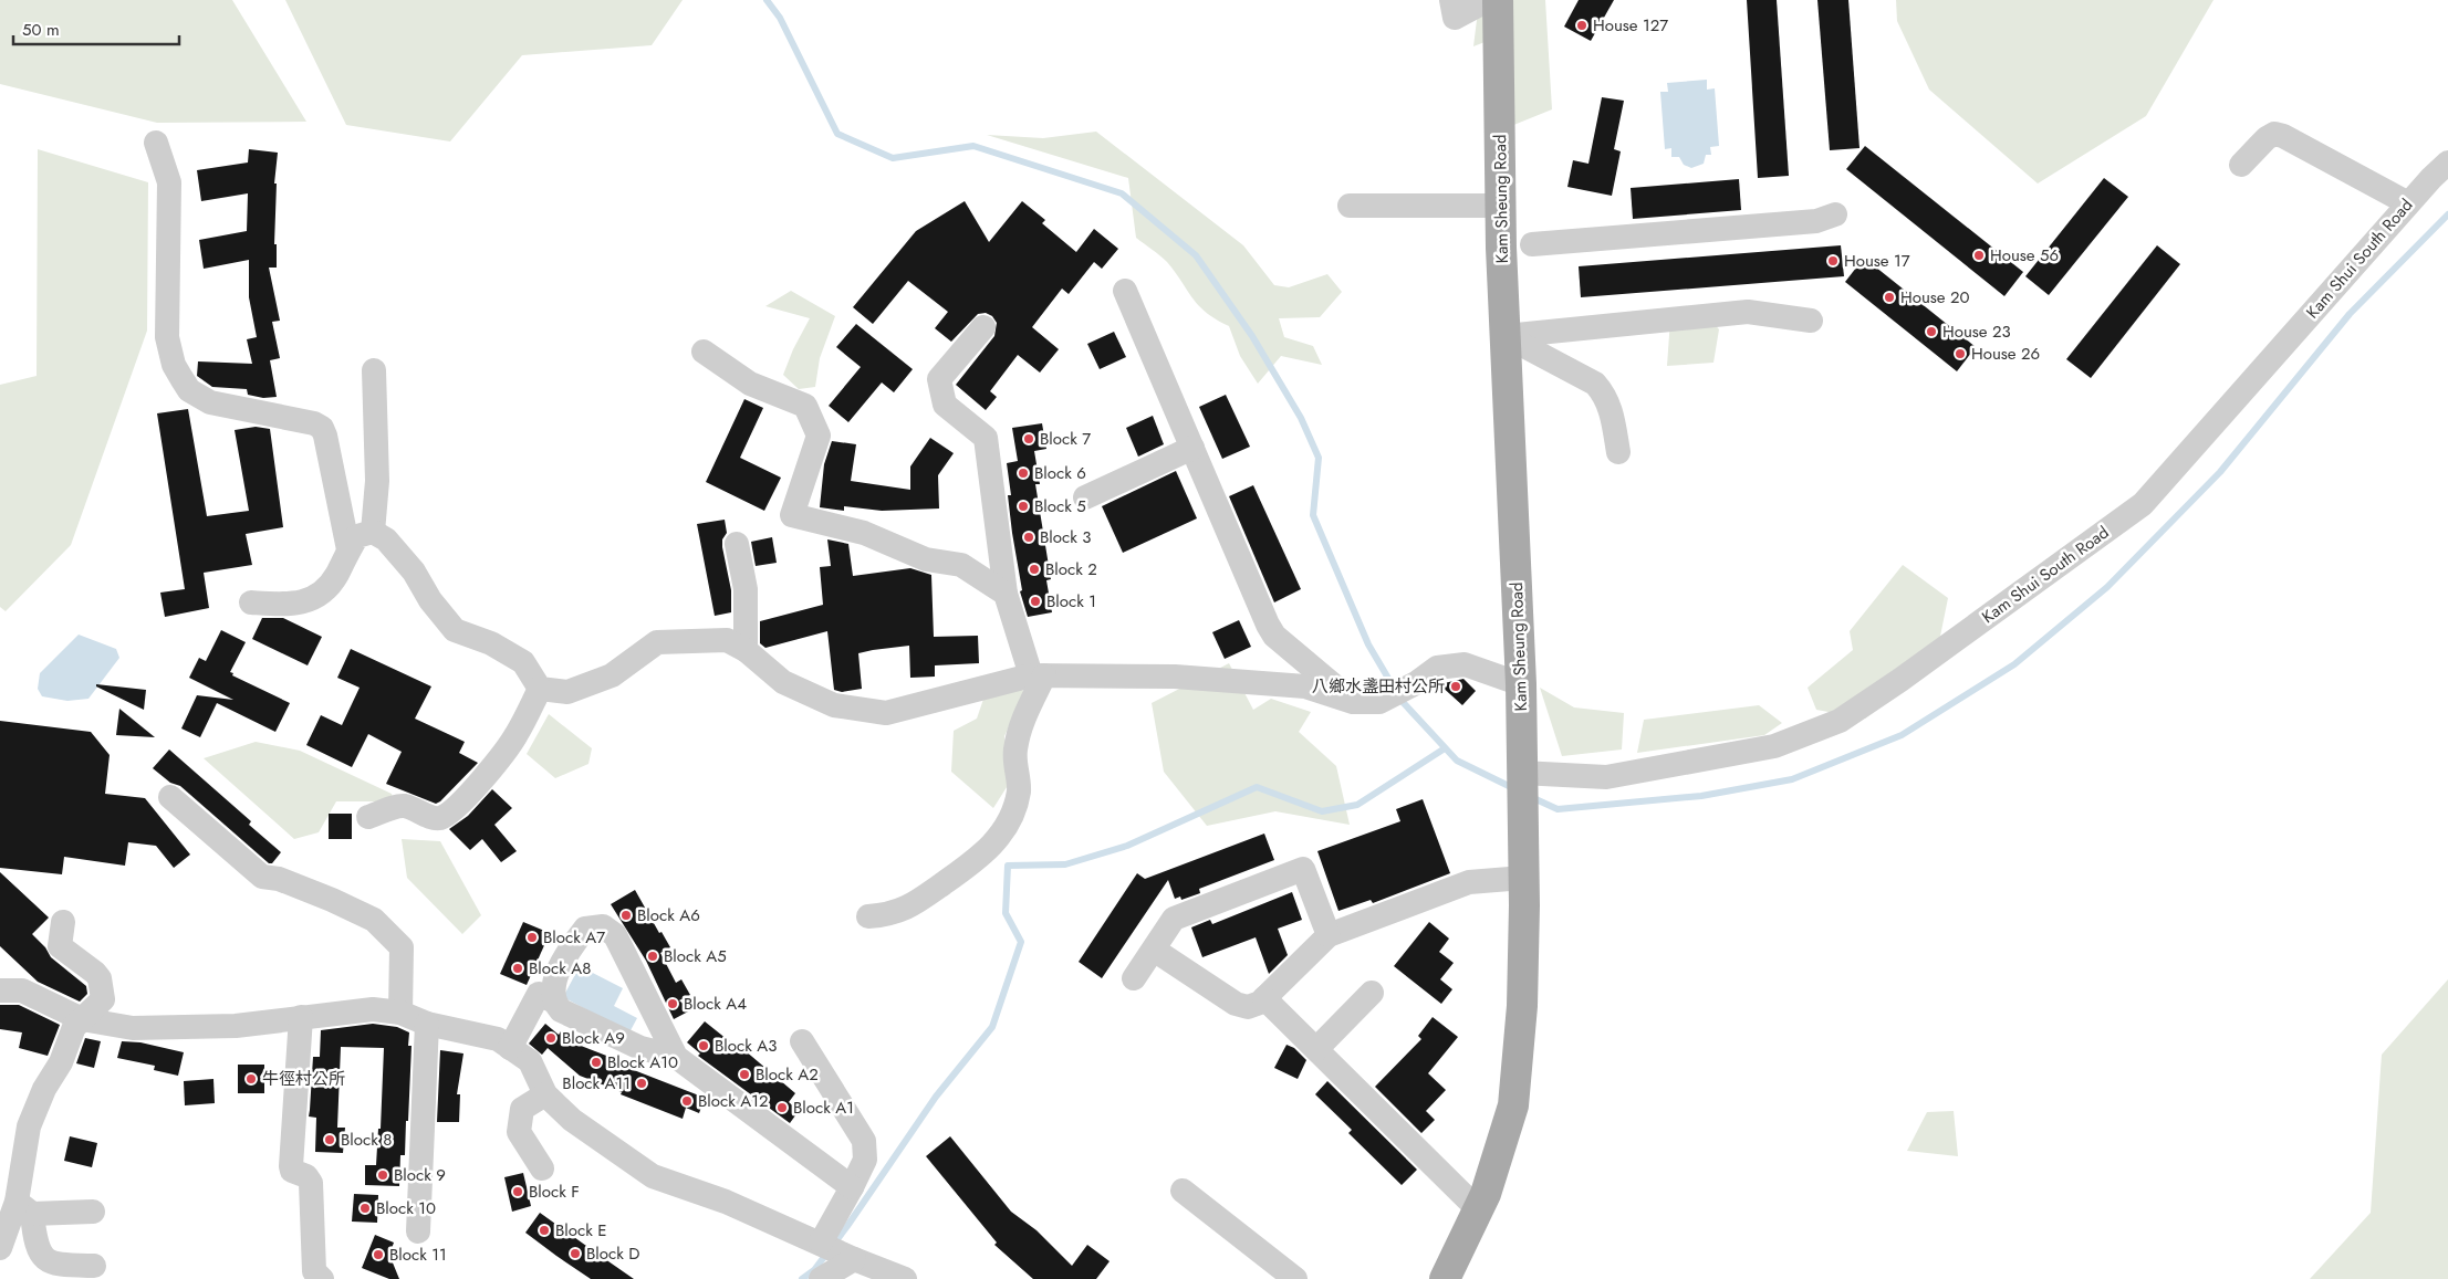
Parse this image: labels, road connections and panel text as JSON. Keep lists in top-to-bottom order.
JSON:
{
  "streets": {
    "main road": ["Kam Sheung Road"],
    "street": ["Kam Shui South Road"]
  },
  "crossings": [
    ["Kam Sheung Road", "Kam Shui South Road"]
  ],
  "places": [
    "House 127",
    "House 56",
    "House 17",
    "House 20",
    "House 23",
    "House 26",
    "Block 7",
    "Block 6",
    "Block 5",
    "Block 3",
    "Block 2",
    "Block 1",
    "八鄉水盞田村公所",
    "Block A6",
    "Block A7",
    "Block A5",
    "Block A8",
    "Block A4",
    "Block A9",
    "Block A3",
    "Block A10",
    "Block A2",
    "牛徑村公所",
    "Block A11",
    "Block A12",
    "Block A1",
    "Block 8",
    "Block 9",
    "Block F",
    "Block 10",
    "Block E",
    "Block D",
    "Block 11"
  ],
  "scale_bar": "50 m"
}
